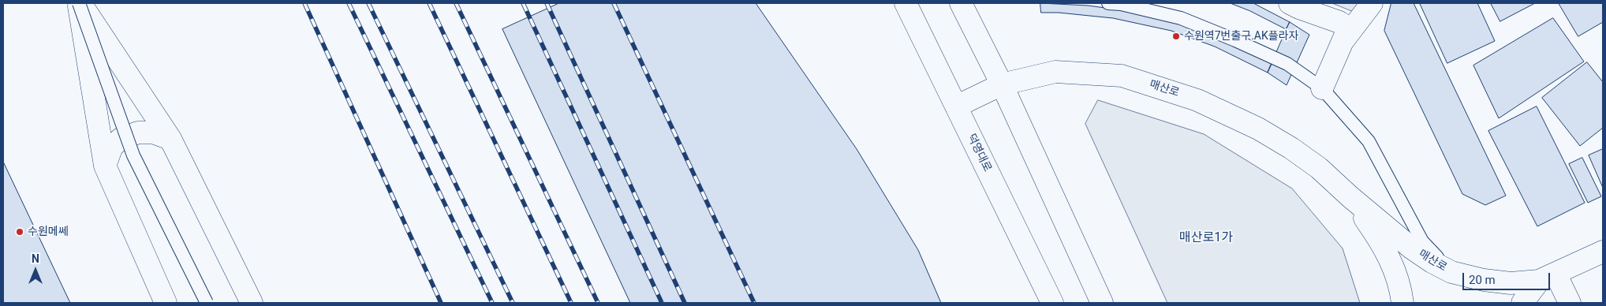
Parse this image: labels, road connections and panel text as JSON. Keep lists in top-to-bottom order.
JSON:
{
  "streets": {
    "main road": ["매산로", "덕영대로"]
  },
  "crossings": [
    ["매산로", "덕영대로"]
  ],
  "districts": ["매산로1가"],
  "places": ["수원역7번출구.AK플라자", "수원메쎄"],
  "scale_bar": "20 m",
  "north": "top"
}
